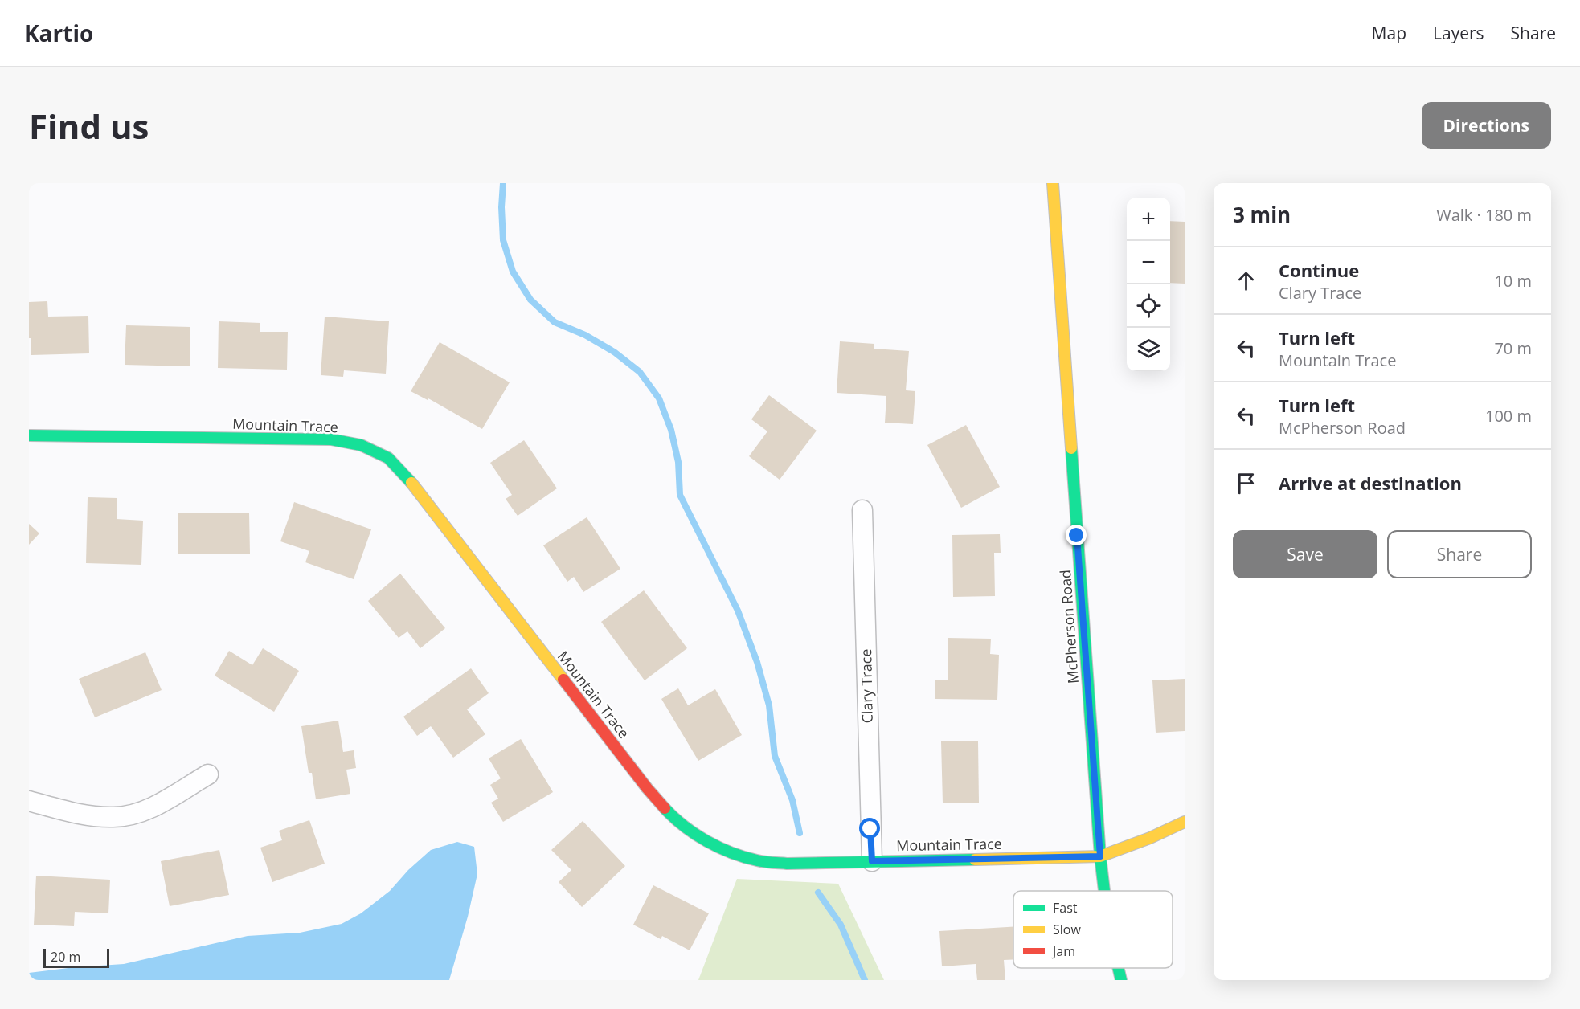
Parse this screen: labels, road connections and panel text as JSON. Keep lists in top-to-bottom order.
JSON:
{
  "streets": {
    "street": ["Mountain Trace", "McPherson Road", "Clary Trace"]
  },
  "crossings": [
    ["Mountain Trace", "McPherson Road"],
    ["Mountain Trace", "Clary Trace"]
  ],
  "legend": ["Fast", "Slow", "Jam"],
  "scale_bar": "20 m",
  "page": {
    "header": "Kartio",
    "nav": ["Map", "Layers", "Share"],
    "buttons": [
      "Directions",
      ["Save", "Share"]
    ],
    "title": "Find us",
    "heading": ["3 min", "Walk · 180 m"],
    "map_buttons": ["+", "−"],
    "list": [
      ["Continue", "Clary Trace", "10 m"],
      ["Turn left", "Mountain Trace", "70 m"],
      ["Turn left", "McPherson Road", "100 m"],
      "Arrive at destination"
    ],
    "scale": "20 m"
  }
}
